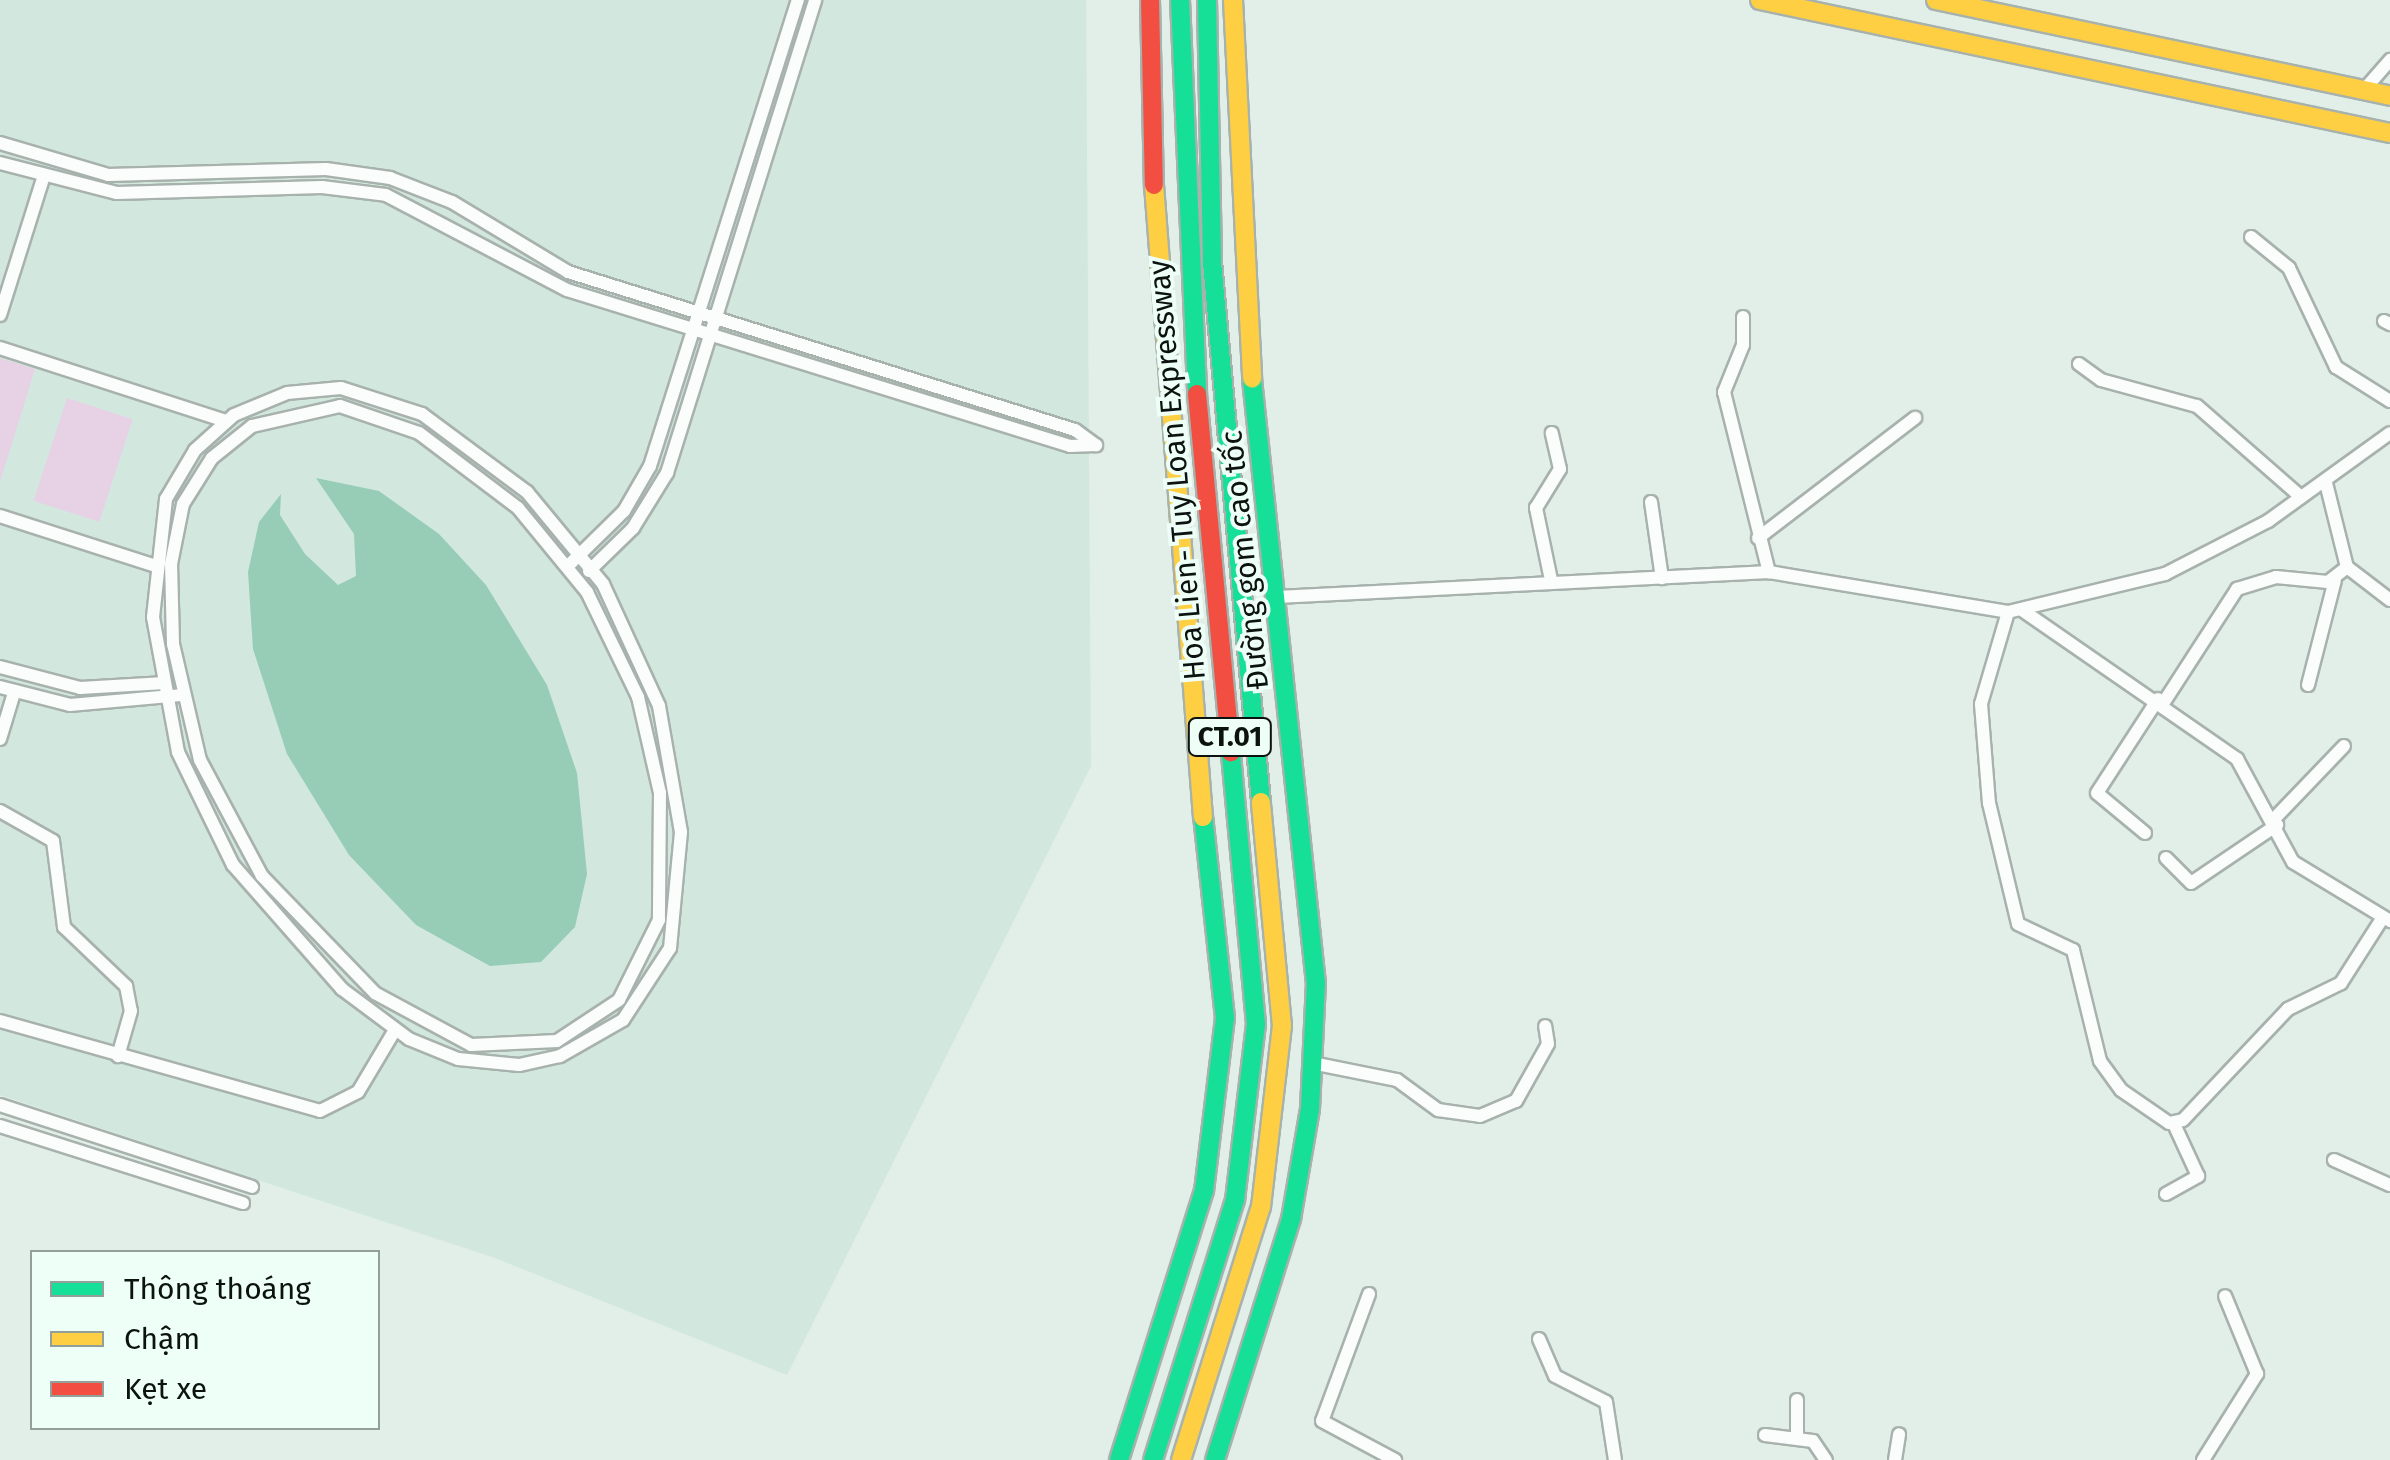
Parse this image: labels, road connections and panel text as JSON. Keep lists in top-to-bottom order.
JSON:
{
  "streets": {
    "main road": ["Hoa Lien- Tuy Loan Expressway", "Đường gom cao tốc", "CT.01"]
  },
  "legend": ["Thông thoáng", "Chậm", "Kẹt xe"]
}
